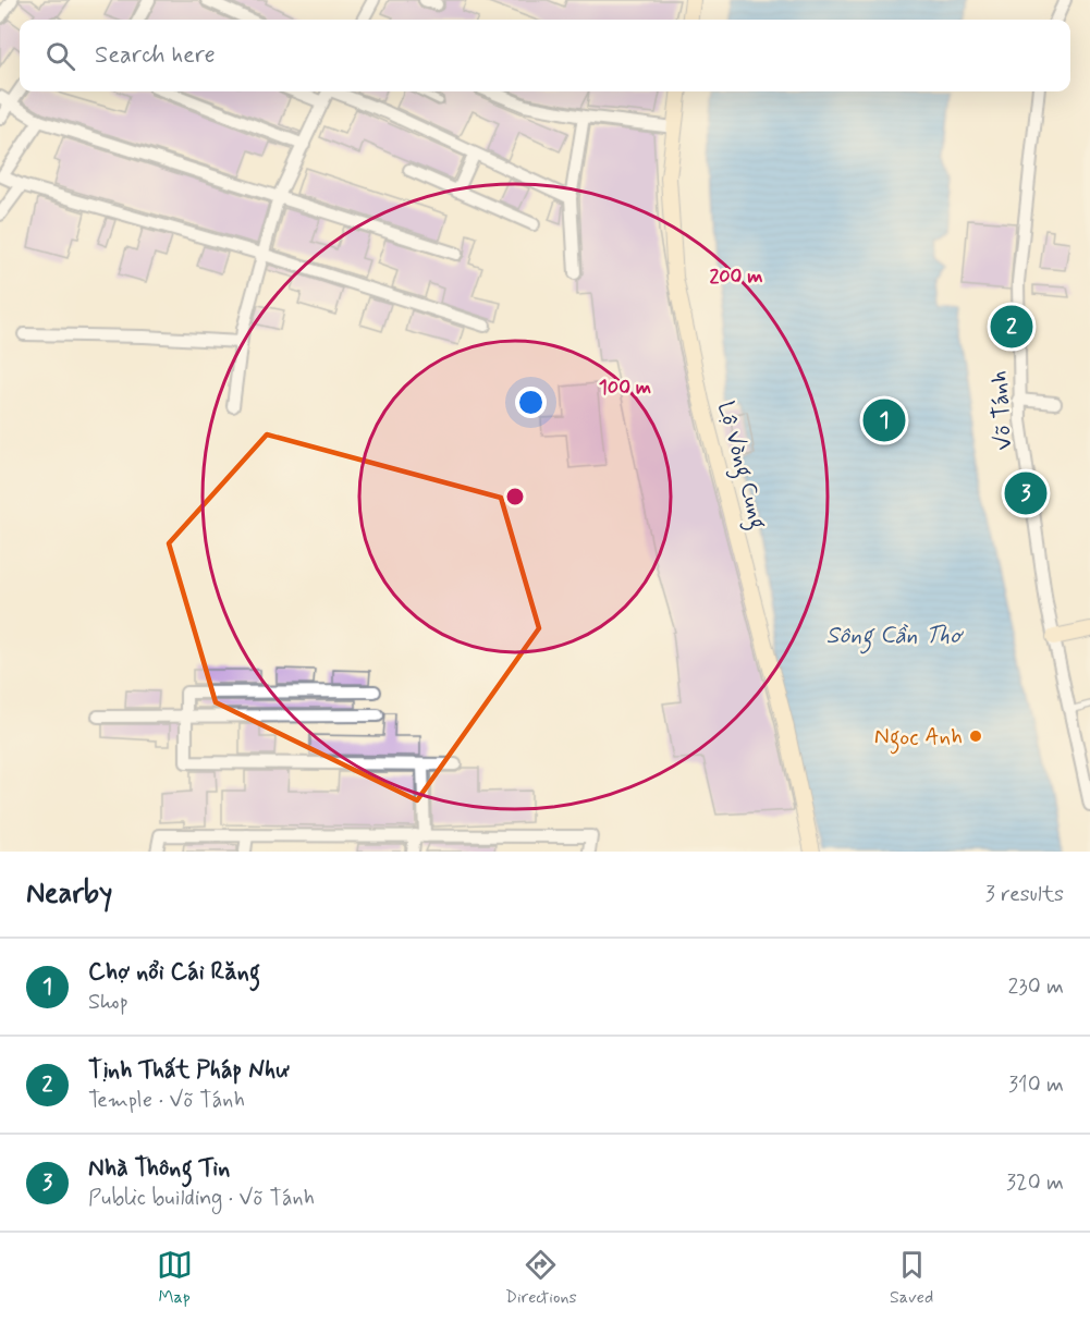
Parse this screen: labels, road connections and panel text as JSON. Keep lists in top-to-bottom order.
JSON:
{
  "streets": {
    "main road": ["Lộ Vòng Cung"],
    "street": ["Võ Tánh"]
  },
  "water": ["Sông Cần Thơ"],
  "places": ["Ngoc Anh"],
  "page": {
    "search": "Search here",
    "pins": ["2", "1", "3"],
    "heading": ["Nearby", "3 results"],
    "list": [
      {
        "mark": "1",
        "name": "Chợ nổi Cái Răng",
        "note": "Shop",
        "value": "230 m"
      },
      {
        "mark": "2",
        "name": "Tịnh Thất Pháp Như",
        "note": "Temple · Võ Tánh",
        "value": "310 m"
      },
      {
        "mark": "3",
        "name": "Nhà Thông Tin",
        "note": "Public building · Võ Tánh",
        "value": "320 m"
      }
    ],
    "nav": ["Map", "Directions", "Saved"]
  },
  "rings": ["200 m", "100 m"]
}
